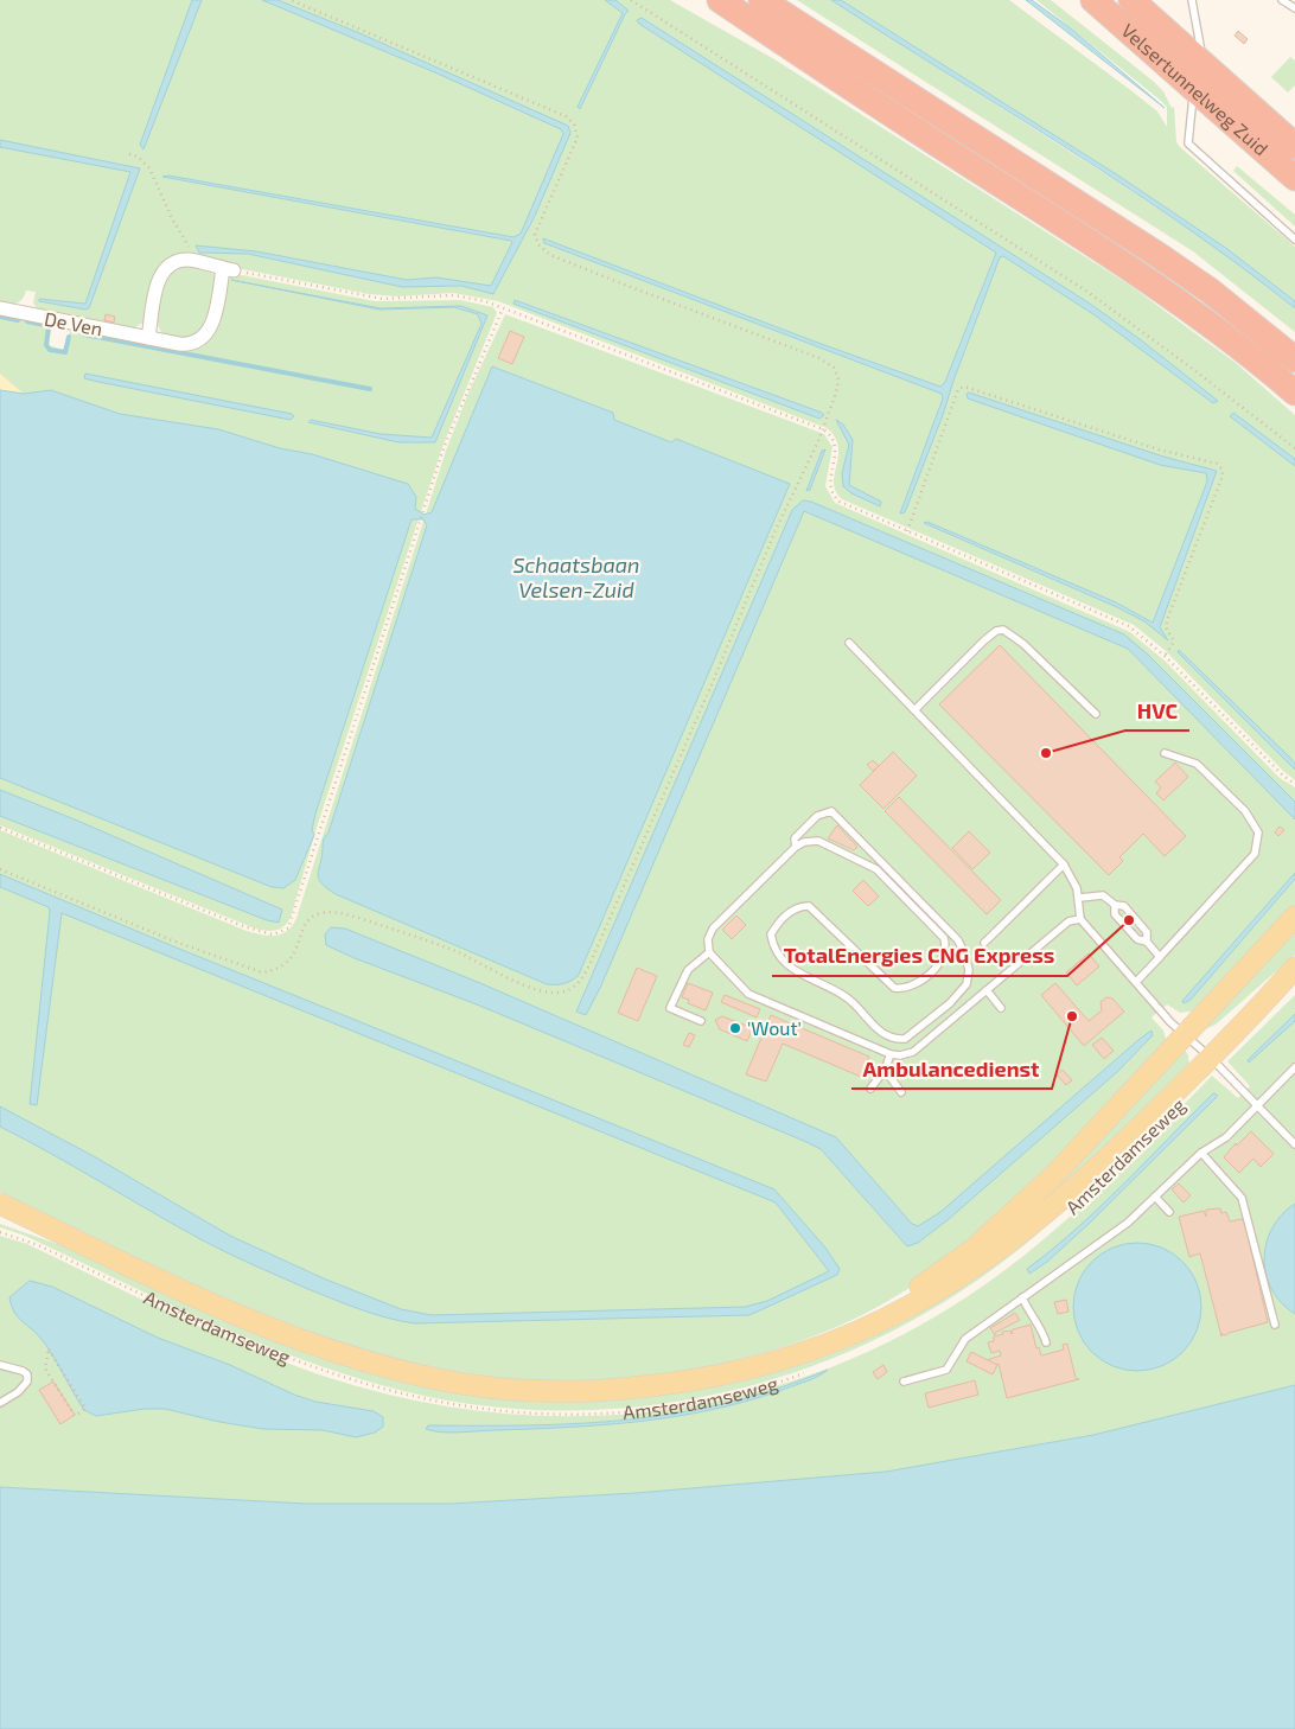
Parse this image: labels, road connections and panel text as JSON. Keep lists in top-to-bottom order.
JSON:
{
  "streets": {
    "highway": ["Velsertunnelweg Zuid"],
    "main road": ["Amsterdamseweg"],
    "street": ["De Ven"]
  },
  "water": ["Schaatsbaan Velsen-Zuid"],
  "places": [
    "HVC",
    "TotalEnergies CNG Express",
    "Ambulancedienst",
    "'Wout'"
  ]
}
